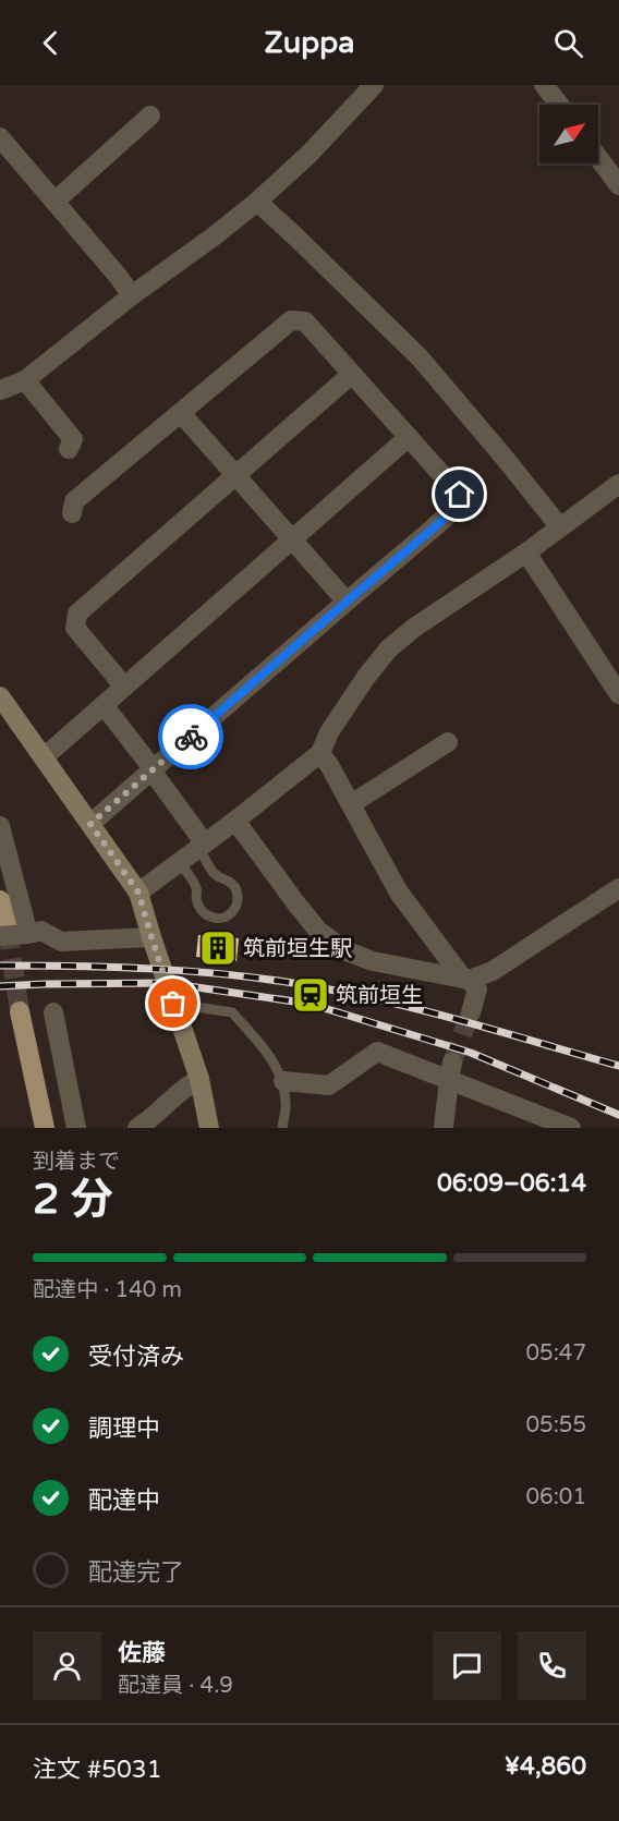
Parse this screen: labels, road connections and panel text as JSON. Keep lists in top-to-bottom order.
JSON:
{
  "places": {
    "building": ["筑前垣生駅"],
    "station": ["筑前垣生"]
  },
  "north": "top right",
  "page": {
    "header": "Zuppa",
    "heading": ["2 分", "到着まで", "06:09–06:14"],
    "panel": [
      "佐藤",
      "配達員 · 4.9",
      "注文 #5031",
      "¥4,860"
    ],
    "bar": "配達中 · 140 m",
    "list": [
      ["受付済み", "05:47"],
      ["調理中", "05:55"],
      ["配達中", "06:01"],
      "配達完了"
    ]
  }
}
